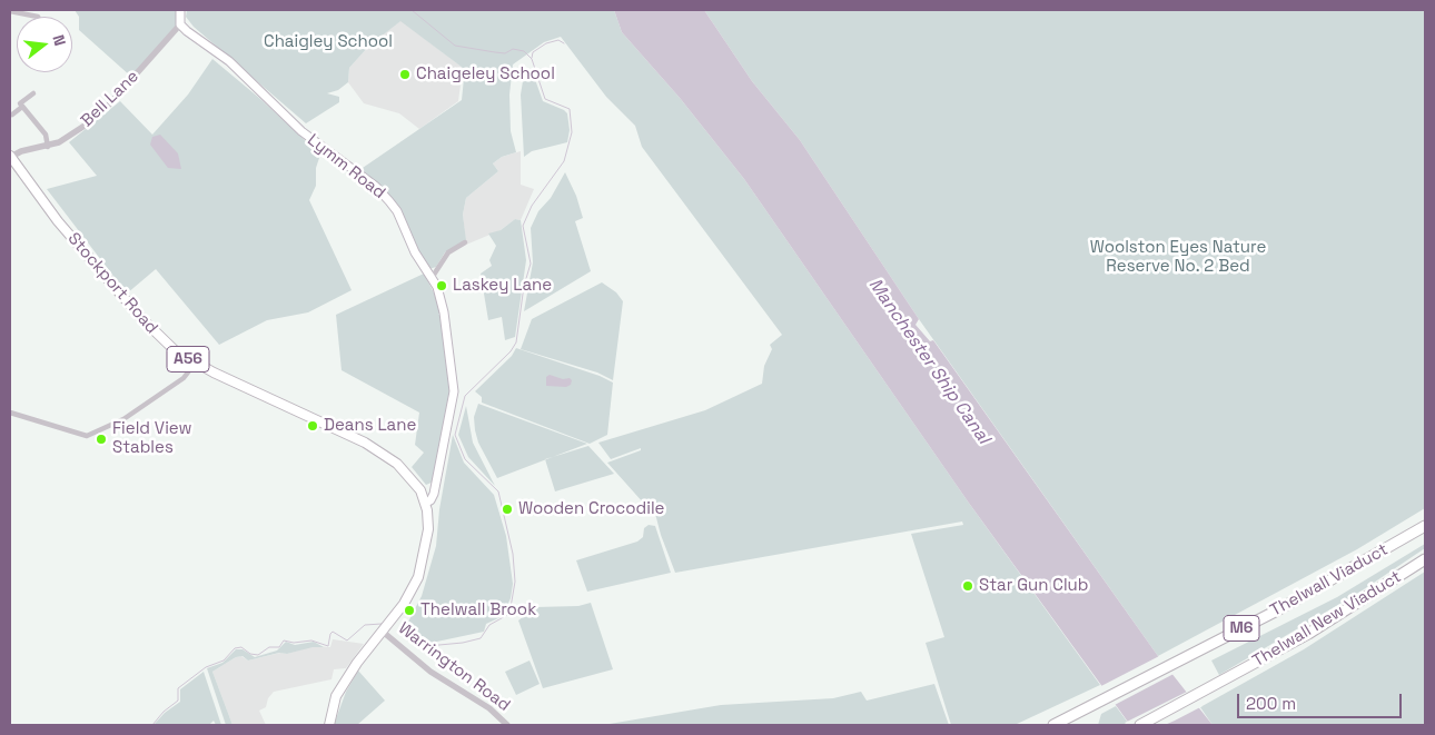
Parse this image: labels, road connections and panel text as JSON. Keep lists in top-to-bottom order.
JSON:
{
  "streets": {
    "highway": ["Thelwall Viaduct", "Thelwall New Viaduct", "M6"],
    "main road": ["Lymm Road", "Stockport Road", "A56"],
    "street": ["Bell Lane", "Warrington Road"]
  },
  "crossings": [
    ["Bell Lane", "Lymm Road"],
    ["Bell Lane", "Stockport Road"],
    ["Lymm Road", "Stockport Road"],
    ["Stockport Road", "A56"],
    ["Stockport Road", "Warrington Road"],
    ["A56", "Warrington Road"]
  ],
  "water": ["Manchester Ship Canal"],
  "parks": ["Chaigley School", "Woolston Eyes Nature Reserve No. 2 Bed"],
  "places": [
    "Chaigeley School",
    "Laskey Lane",
    "Deans Lane",
    "Field View Stables",
    "Wooden Crocodile",
    "Star Gun Club",
    "Thelwall Brook"
  ],
  "scale_bar": "200 m",
  "north": "right"
}
